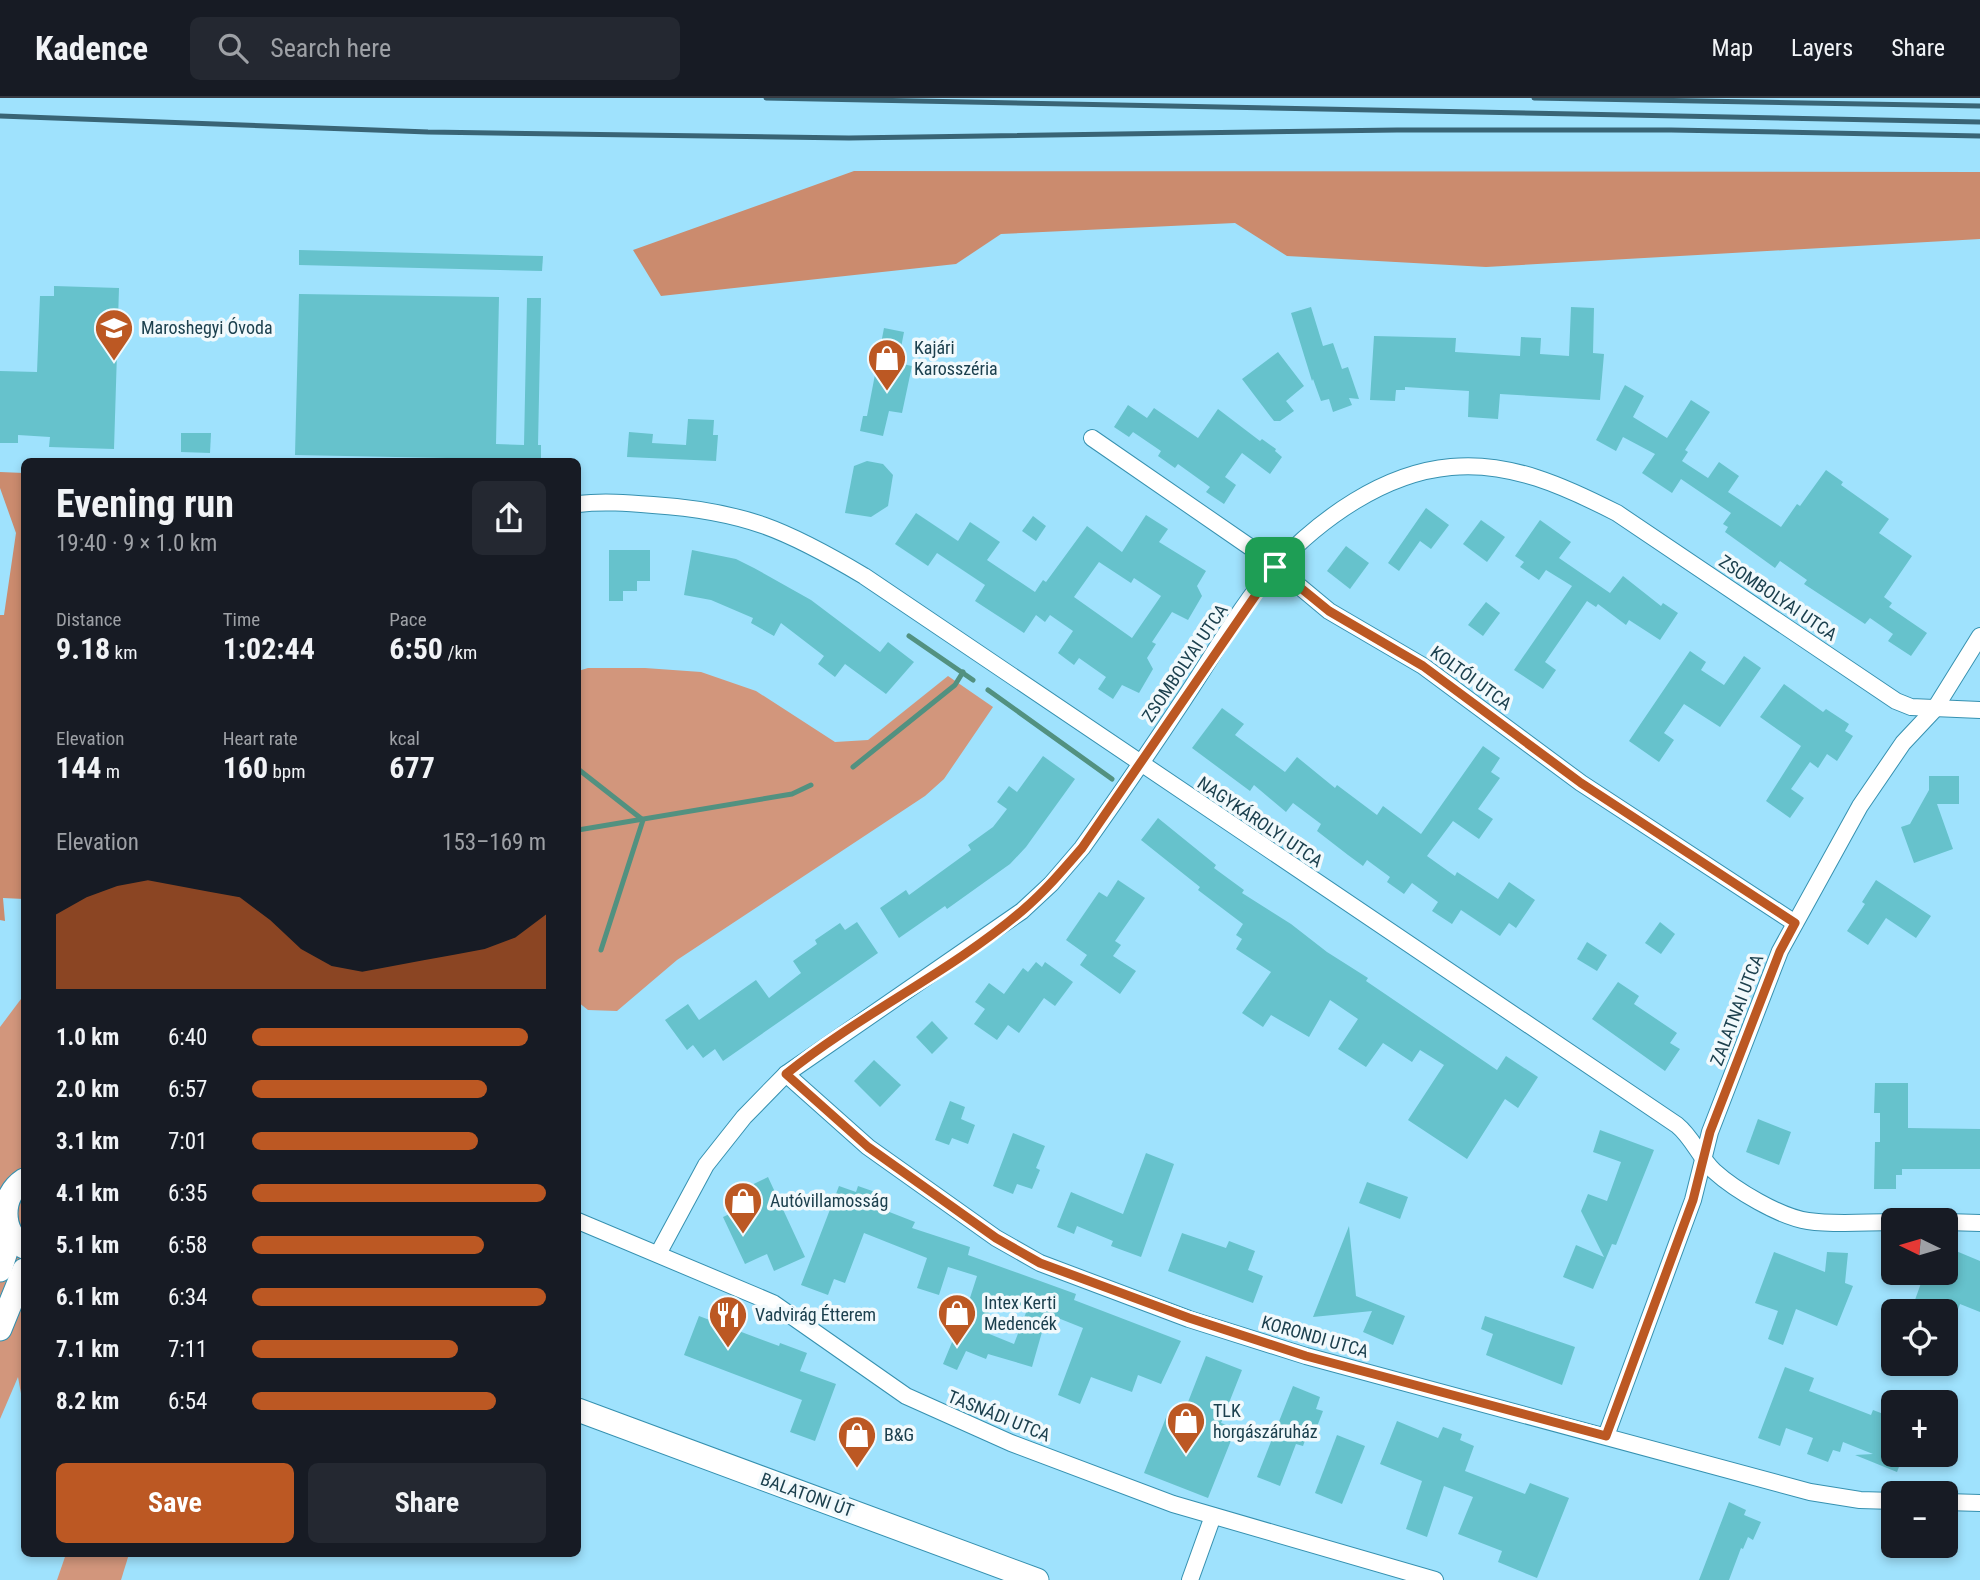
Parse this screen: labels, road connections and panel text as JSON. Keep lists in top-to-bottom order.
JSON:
{
  "streets": {
    "main road": ["BALATONI ÚT"],
    "street": [
      "ZSOMBOLYAI UTCA",
      "KOLTÓI UTCA",
      "NAGYKÁROLYI UTCA",
      "ZALATNAI UTCA",
      "KORONDI UTCA",
      "TASNÁDI UTCA"
    ]
  },
  "crossings": [
    ["ZSOMBOLYAI UTCA", "KOLTÓI UTCA"],
    ["ZSOMBOLYAI UTCA", "NAGYKÁROLYI UTCA"],
    ["ZSOMBOLYAI UTCA", "ZALATNAI UTCA"],
    ["ZSOMBOLYAI UTCA", "KORONDI UTCA"],
    ["ZSOMBOLYAI UTCA", "TASNÁDI UTCA"],
    ["KOLTÓI UTCA", "ZALATNAI UTCA"],
    ["NAGYKÁROLYI UTCA", "ZALATNAI UTCA"],
    ["ZALATNAI UTCA", "KORONDI UTCA"]
  ],
  "places": {
    "school or university": ["Maroshegyi Óvoda"],
    "shop": [
      "Kajári Karosszéria",
      "Autóvillamosság",
      "Intex Kerti Medencék",
      "TLK horgászáruház",
      "B&G"
    ],
    "restaurant": ["Vadvirág Étterem"]
  },
  "north": "left",
  "page": {
    "header": "Kadence",
    "search": "Search here",
    "nav": ["Map", "Layers", "Share"],
    "heading": ["Evening run", "19:40 · 9 × 1.0 km"],
    "stats": [
      ["Distance", "9.18 km"],
      ["Time", "1:02:44"],
      ["Pace", "6:50 /km"],
      ["Elevation", "144 m"],
      ["Heart rate", "160 bpm"],
      ["kcal", "677"]
    ],
    "chart": ["Elevation", "153–169 m"],
    "list": [
      {
        "name": "1.0 km",
        "note": "6:40"
      },
      {
        "name": "2.0 km",
        "note": "6:57"
      },
      {
        "name": "3.1 km",
        "note": "7:01"
      },
      {
        "name": "4.1 km",
        "note": "6:35"
      },
      {
        "name": "5.1 km",
        "note": "6:58"
      },
      {
        "name": "6.1 km",
        "note": "6:34"
      },
      {
        "name": "7.1 km",
        "note": "7:11"
      },
      {
        "name": "8.2 km",
        "note": "6:54"
      }
    ],
    "map_buttons": ["+", "−"],
    "buttons": ["Save", "Share"]
  }
}
